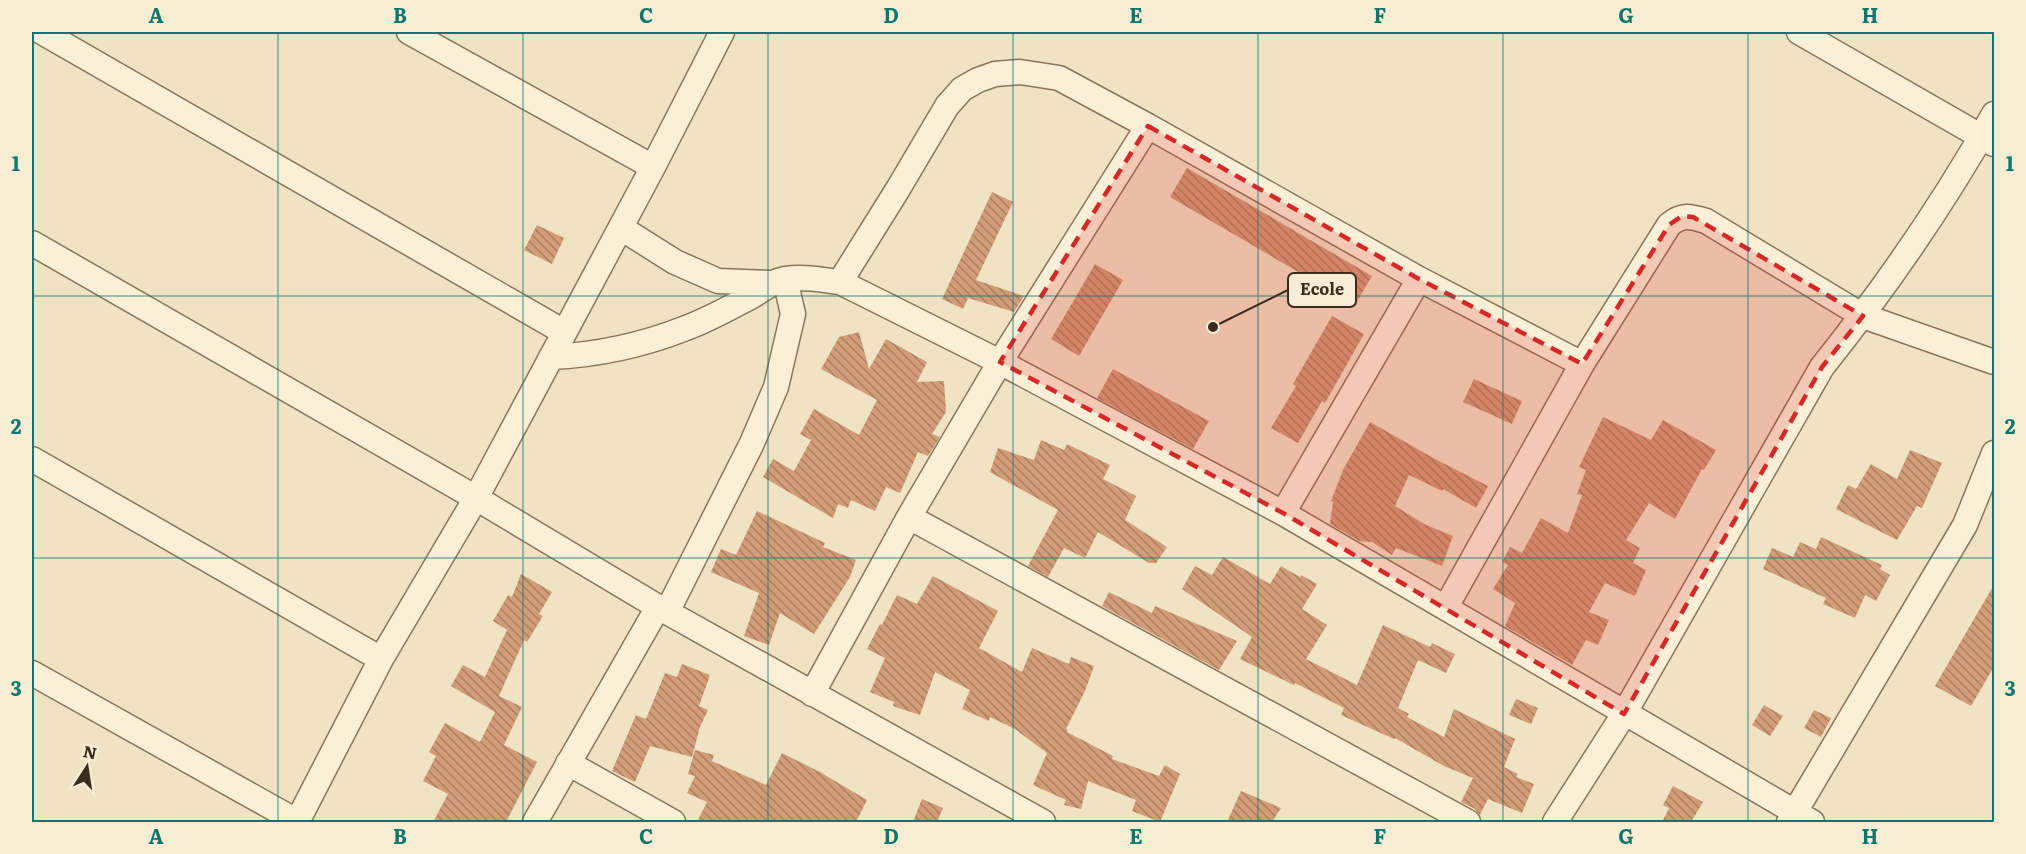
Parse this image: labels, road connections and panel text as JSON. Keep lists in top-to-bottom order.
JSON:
{
  "places": ["Ecole"],
  "north": "top",
  "grid": {
    "columns": [
      "A",
      "B",
      "C",
      "D",
      "E",
      "F",
      "G",
      "H"
    ],
    "rows": ["1", "2", "3"]
  }
}
